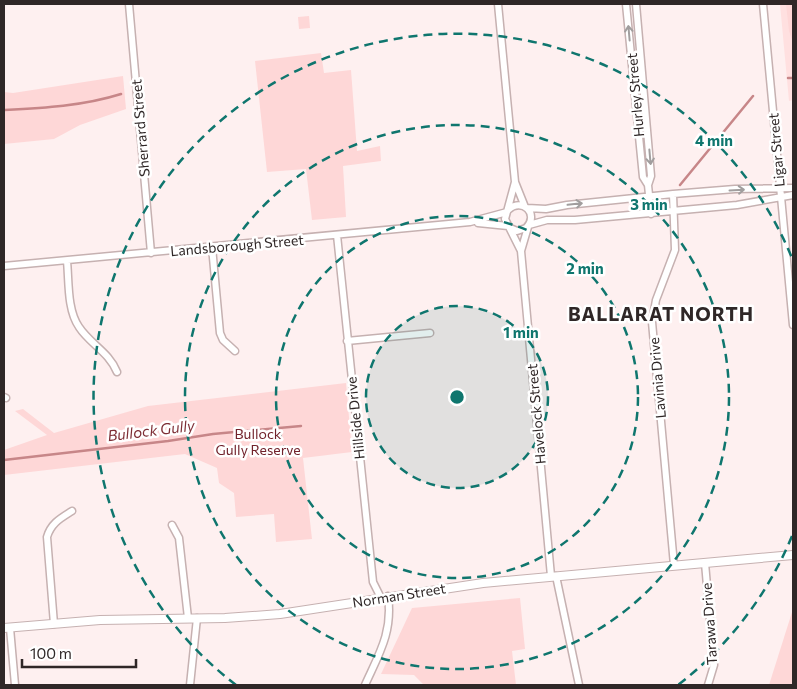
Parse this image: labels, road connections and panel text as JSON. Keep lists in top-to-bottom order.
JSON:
{
  "streets": {
    "street": [
      "Hurley Street",
      "Sherrard Street",
      "Ligar Street",
      "Landsborough Street",
      "Lavinia Drive",
      "Havelock Street",
      "Hillside Drive",
      "Norman Street",
      "Tarawa Drive"
    ]
  },
  "crossings": [
    ["Sherrard Street", "Landsborough Street"],
    ["Landsborough Street", "Havelock Street"],
    ["Landsborough Street", "Hillside Drive"],
    ["Lavinia Drive", "Norman Street"],
    ["Havelock Street", "Norman Street"],
    ["Hillside Drive", "Norman Street"],
    ["Norman Street", "Tarawa Drive"]
  ],
  "districts": ["BALLARAT NORTH"],
  "water": ["Bullock Gully"],
  "parks": ["Bullock Gully Reserve"],
  "scale_bar": "100 m",
  "rings": [
    "4 min",
    "3 min",
    "2 min",
    "1 min"
  ]
}
